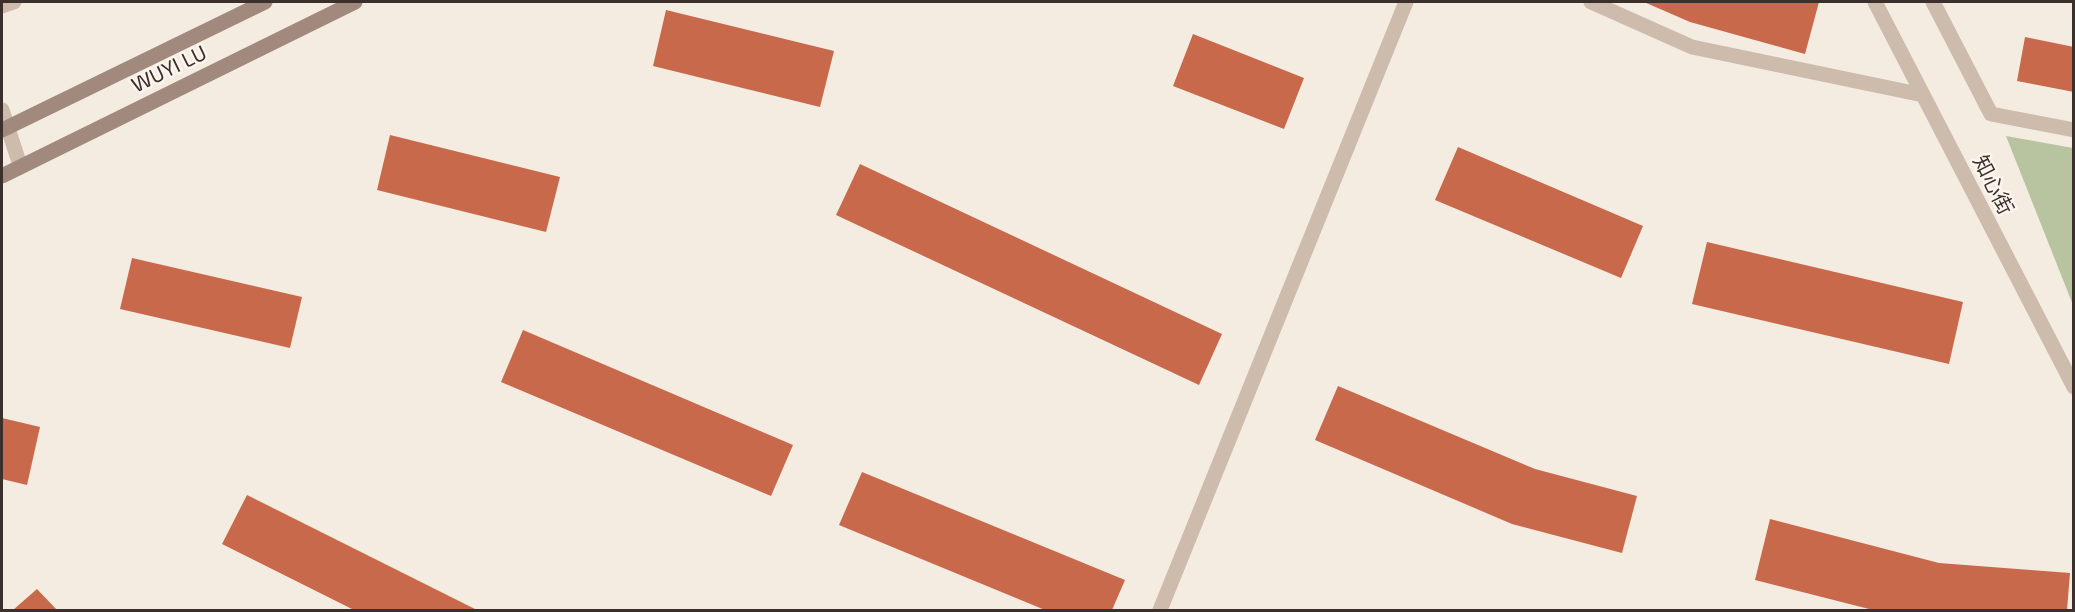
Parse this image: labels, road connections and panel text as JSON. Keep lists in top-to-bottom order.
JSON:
{
  "streets": {
    "main road": ["WUYI LU"],
    "street": ["知心街"]
  }
}
